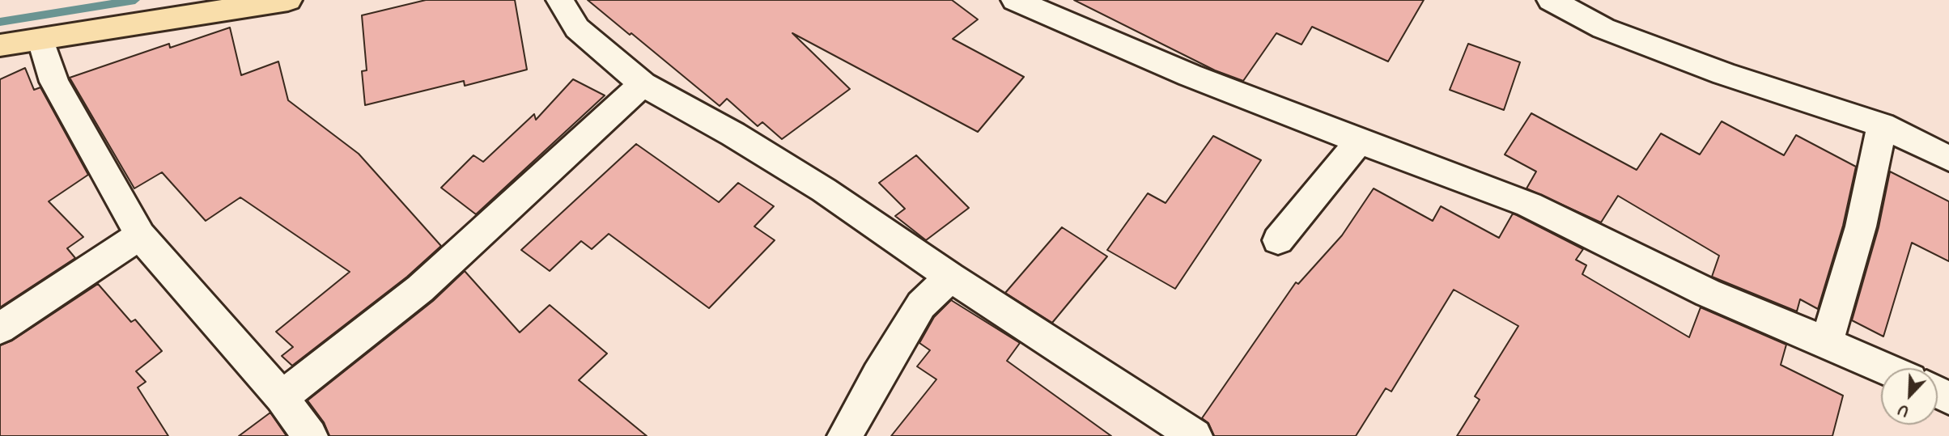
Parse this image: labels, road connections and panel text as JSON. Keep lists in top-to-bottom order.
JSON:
{
  "north": "bottom left"
}
